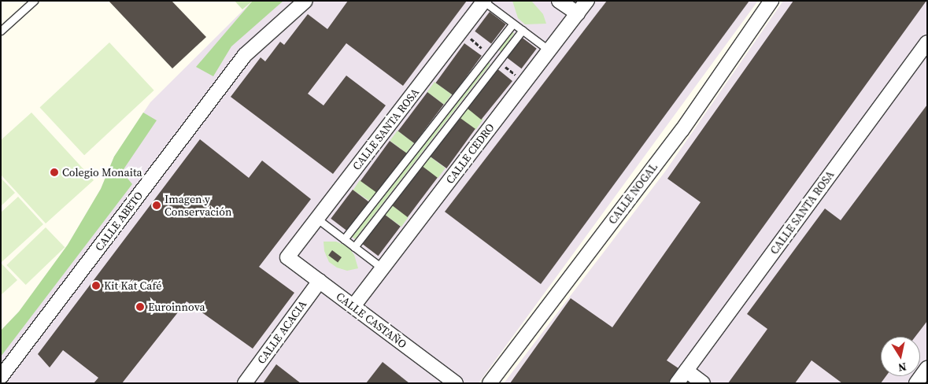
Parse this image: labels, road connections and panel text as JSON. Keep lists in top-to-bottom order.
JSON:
{
  "streets": {
    "street": [
      "CALLE SANTA ROSA",
      "CALLE CEDRO",
      "CALLE NOGAL",
      "CALLE ABETO",
      "CALLE CASTAÑO",
      "CALLE ACACIA"
    ]
  },
  "crossings": [
    ["CALLE SANTA ROSA", "CALLE CASTAÑO"],
    ["CALLE CEDRO", "CALLE CASTAÑO"],
    ["CALLE CASTAÑO", "CALLE ACACIA"]
  ],
  "places": [
    "Colegio Monaita",
    "Imagen y Conservación",
    "Kit Kat Café",
    "Euroinnova"
  ],
  "north": "bottom"
}
